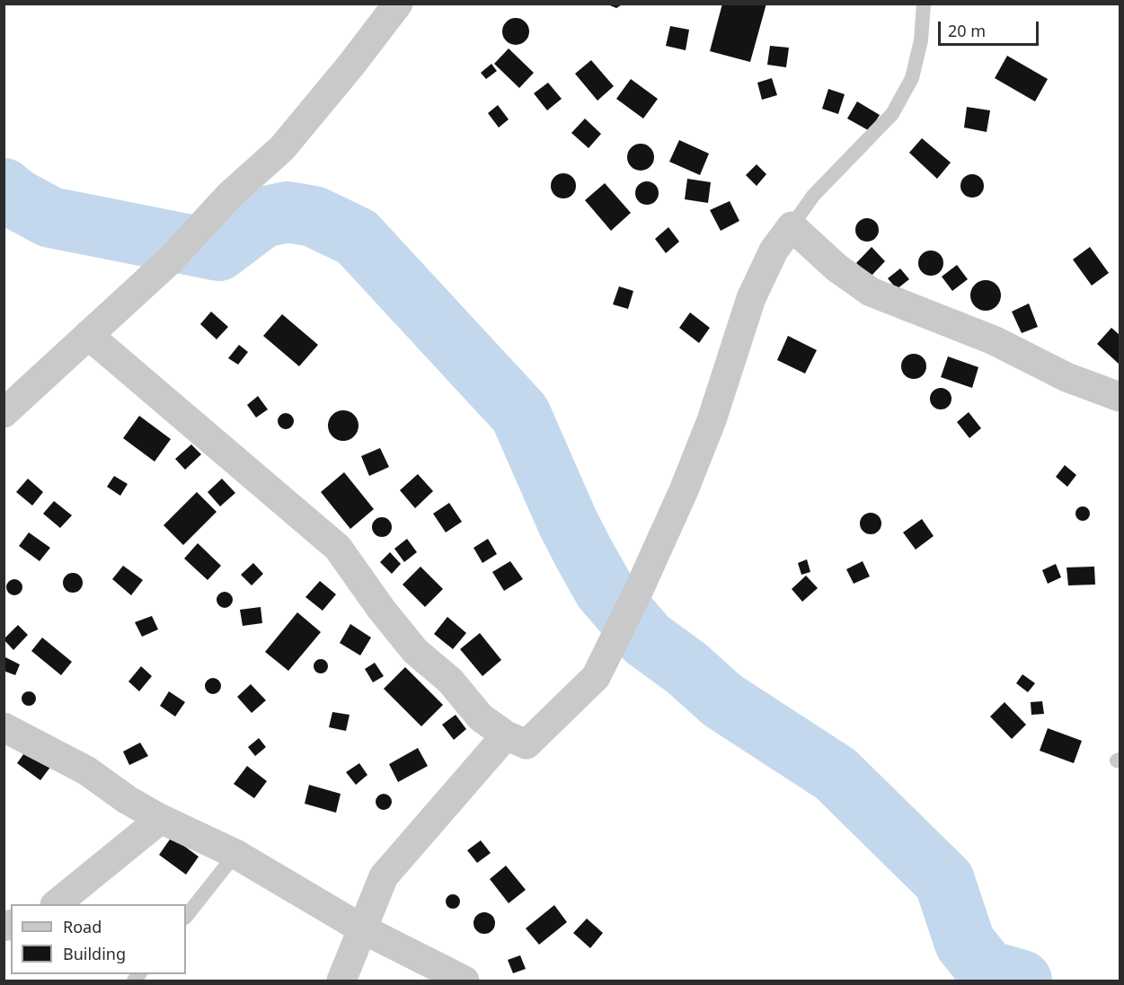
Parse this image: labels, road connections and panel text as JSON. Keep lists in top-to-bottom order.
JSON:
{
  "legend": ["Road", "Building"],
  "scale_bar": "20 m"
}
